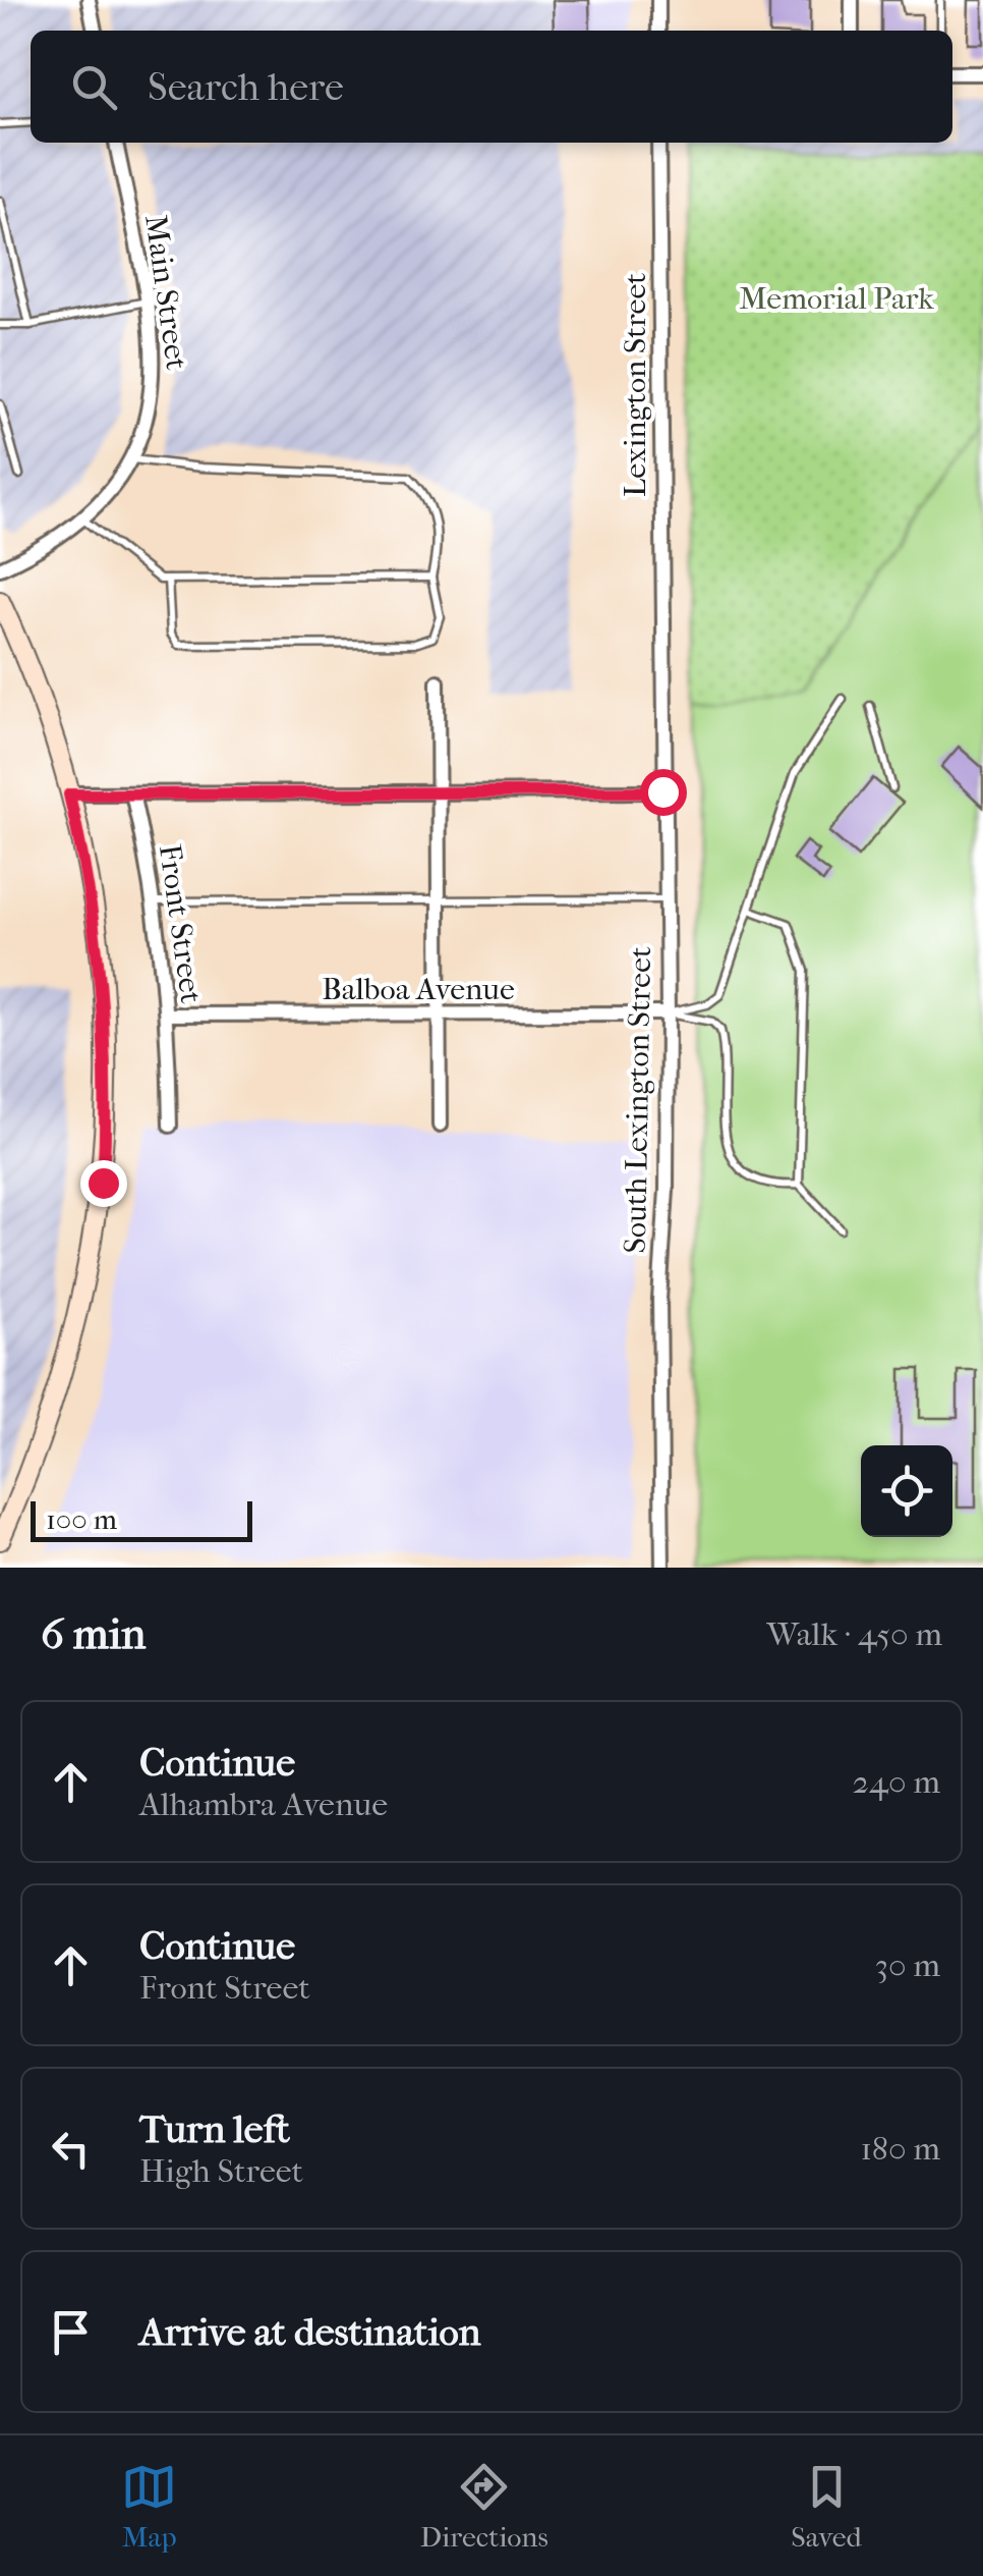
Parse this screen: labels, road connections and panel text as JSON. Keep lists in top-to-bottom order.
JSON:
{
  "streets": {
    "street": [
      "Main Street",
      "Lexington Street",
      "Front Street",
      "Balboa Avenue",
      "South Lexington Street"
    ]
  },
  "crossings": [
    ["Lexington Street", "South Lexington Street"],
    ["Front Street", "Balboa Avenue"],
    ["Balboa Avenue", "South Lexington Street"]
  ],
  "parks": ["Memorial Park"],
  "scale_bar": "100 m",
  "page": {
    "search": "Search here",
    "scale": "100 m",
    "heading": ["6 min", "Walk · 450 m"],
    "list": [
      ["Continue", "Alhambra Avenue", "240 m"],
      ["Continue", "Front Street", "30 m"],
      ["Turn left", "High Street", "180 m"],
      "Arrive at destination"
    ],
    "nav": ["Map", "Directions", "Saved"]
  }
}
